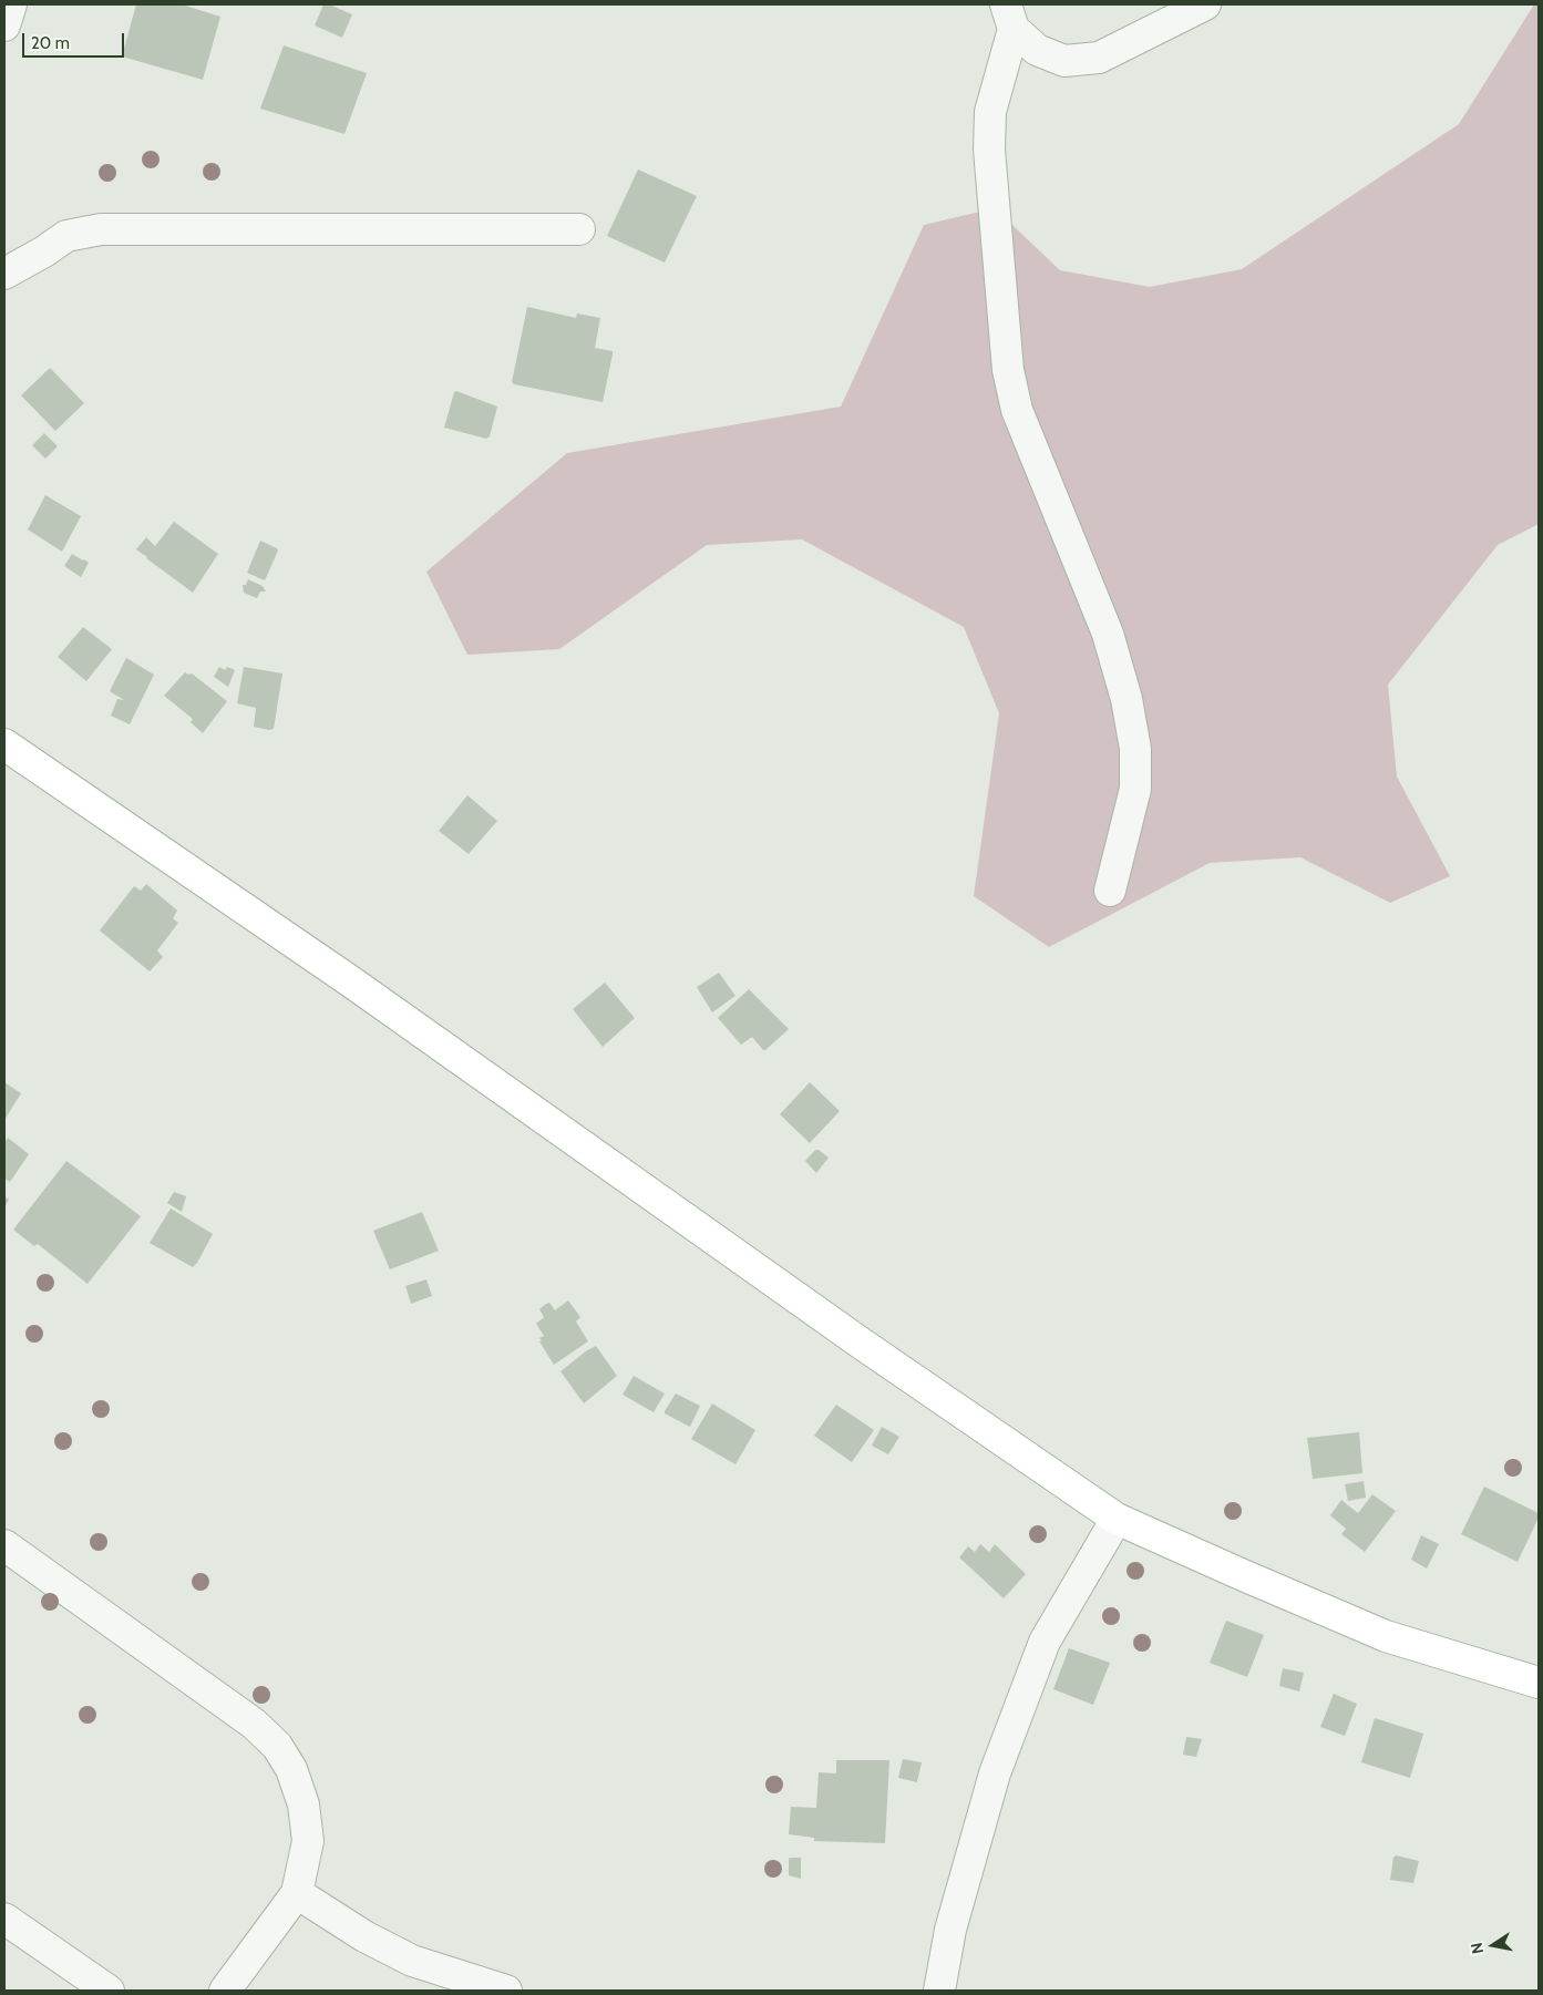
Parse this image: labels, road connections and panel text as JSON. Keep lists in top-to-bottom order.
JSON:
{
  "scale_bar": "20 m",
  "north": "left"
}
